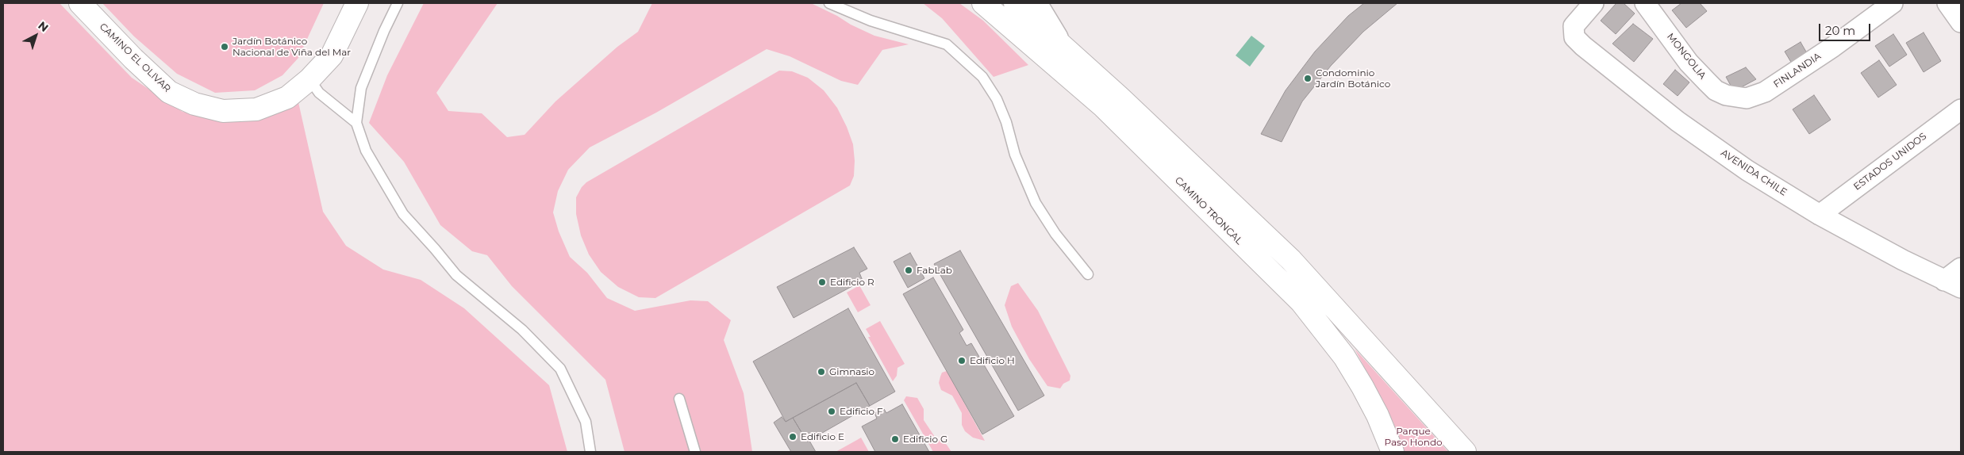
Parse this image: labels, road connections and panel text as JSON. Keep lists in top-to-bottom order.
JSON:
{
  "streets": {
    "main road": ["CAMINO EL OLIVAR", "CAMINO TRONCAL"],
    "street": [
      "MONGOLIA",
      "FINLANDIA",
      "ESTADOS UNIDOS",
      "AVENIDA CHILE"
    ]
  },
  "crossings": [
    ["MONGOLIA", "FINLANDIA"],
    ["ESTADOS UNIDOS", "AVENIDA CHILE"]
  ],
  "parks": ["Parque Paso Hondo"],
  "places": [
    "Jardín Botánico Nacional de Viña del Mar",
    "Condominio Jardín Botánico",
    "FabLab",
    "Edificio R",
    "Edificio H",
    "Gimnasio",
    "Edificio F",
    "Edificio E",
    "Edificio G"
  ],
  "scale_bar": "20 m",
  "north": "top right"
}
